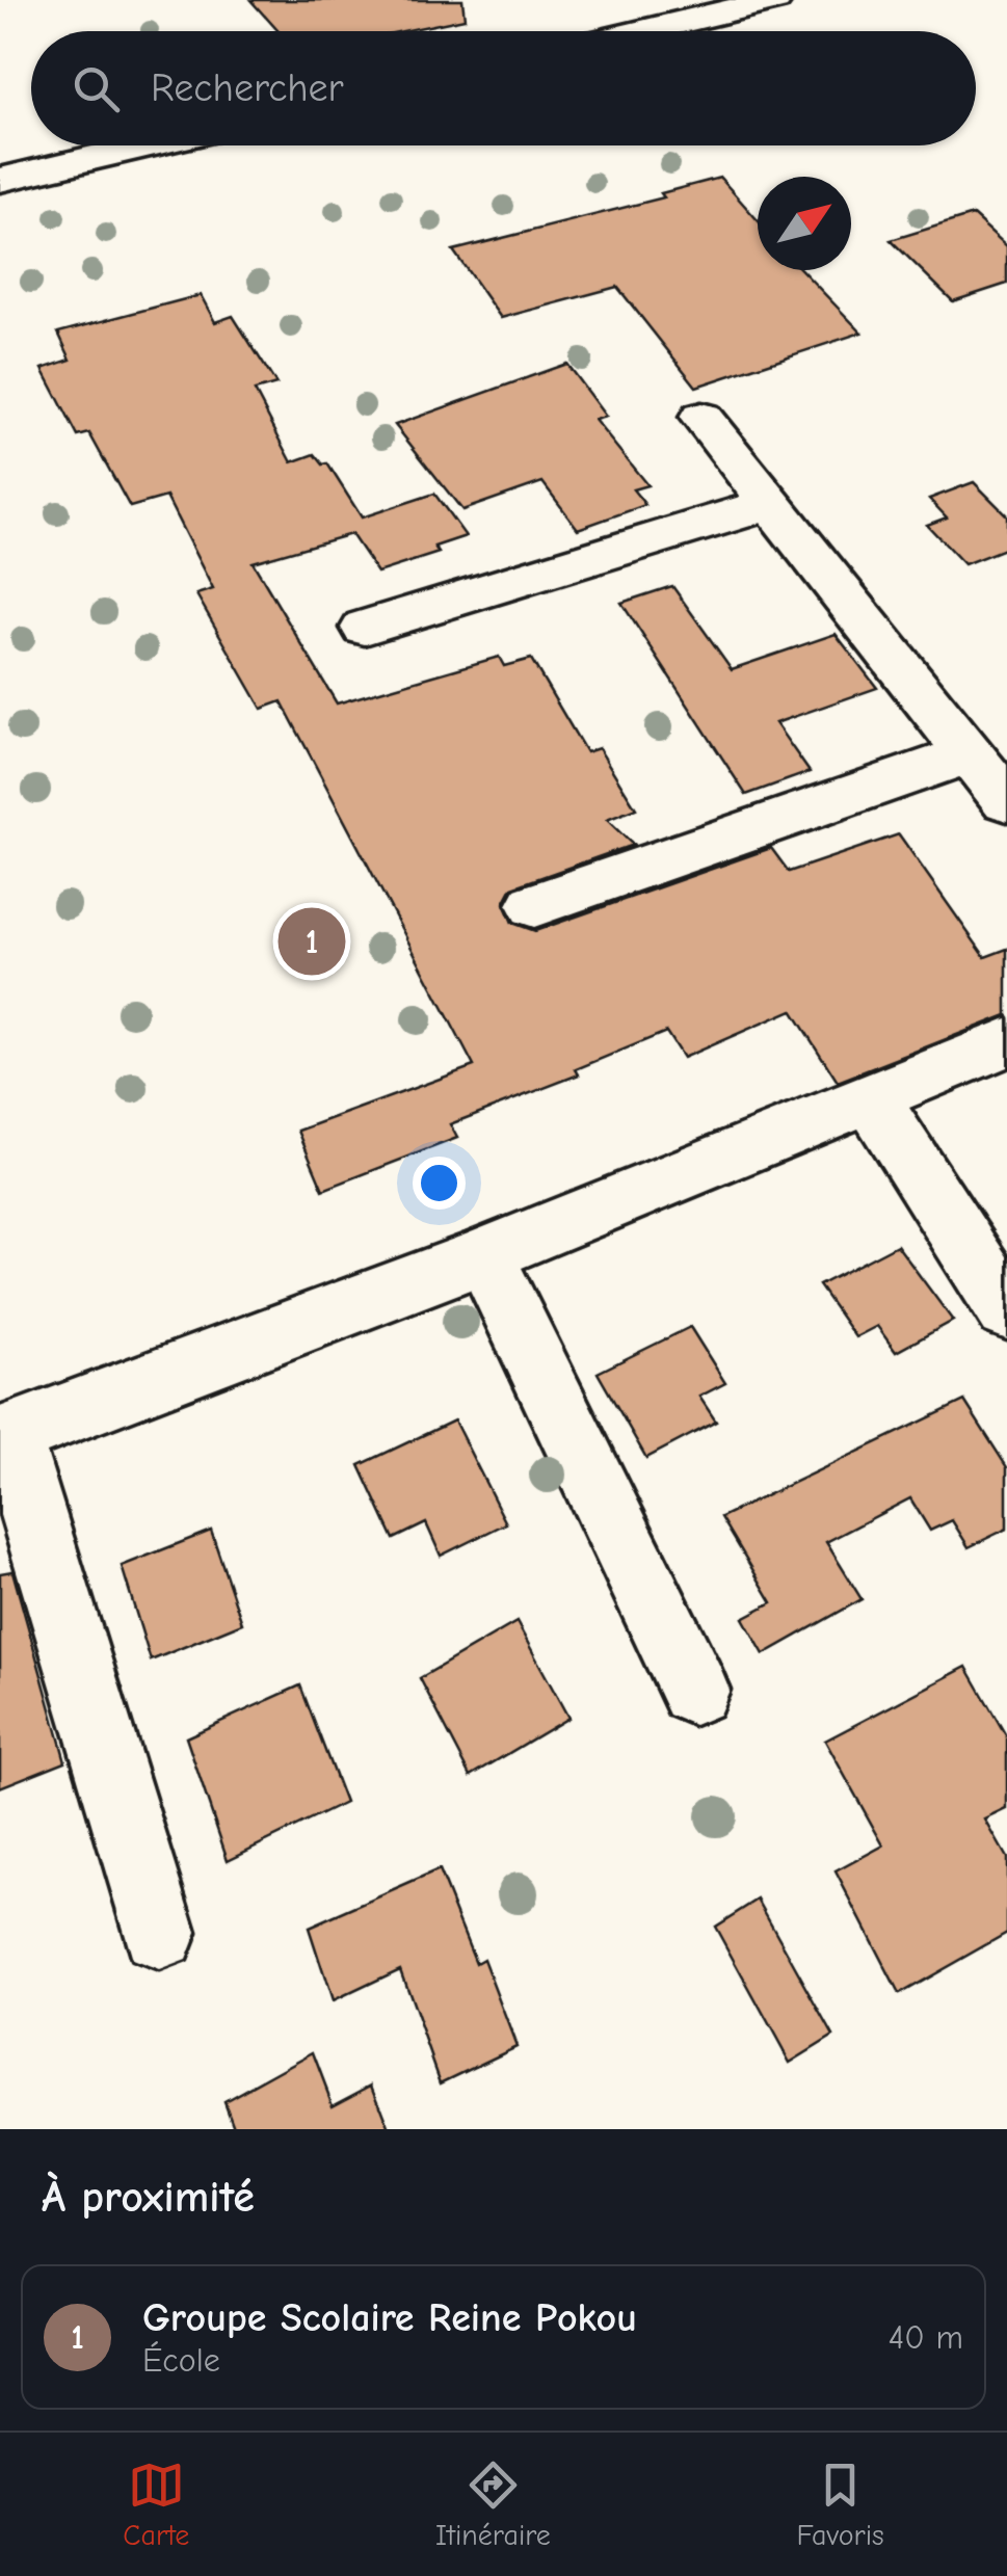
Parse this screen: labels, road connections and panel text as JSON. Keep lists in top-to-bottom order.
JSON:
{
  "north": "top right",
  "page": {
    "search": "Rechercher",
    "pins": "1",
    "heading": "À proximité",
    "list": [
      {
        "mark": "1",
        "name": "Groupe Scolaire Reine Pokou",
        "note": "École",
        "value": "40 m"
      }
    ],
    "nav": ["Carte", "Itinéraire", "Favoris"]
  }
}
